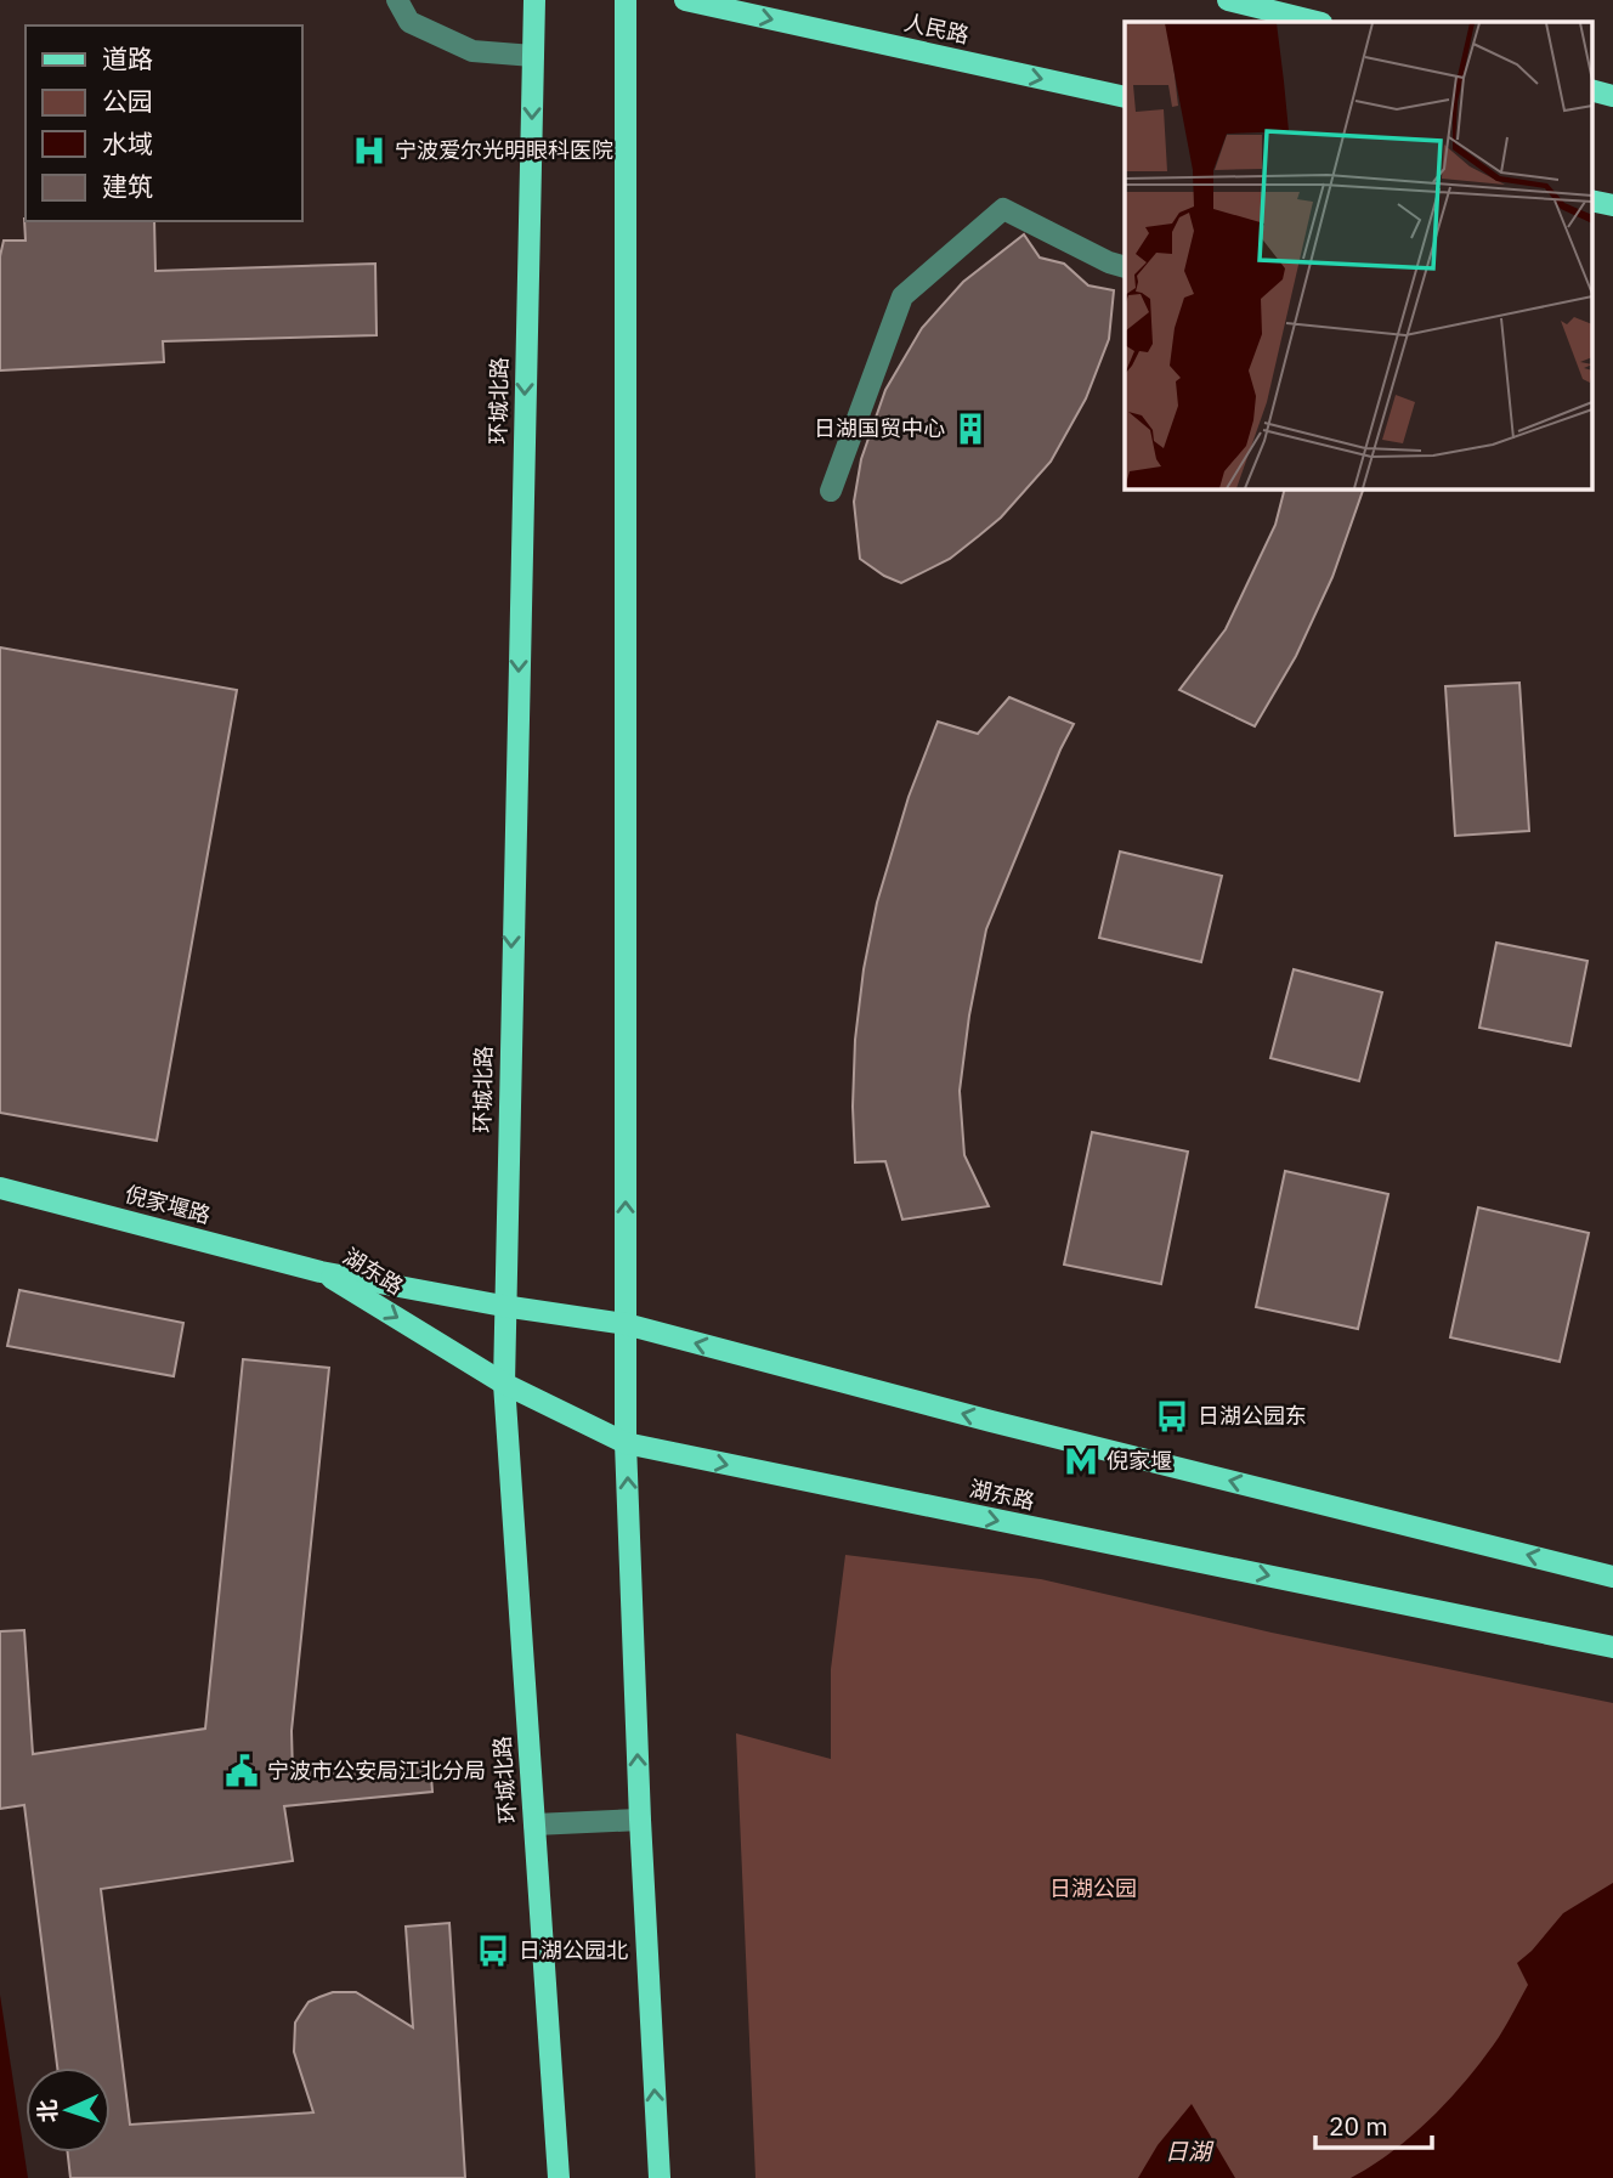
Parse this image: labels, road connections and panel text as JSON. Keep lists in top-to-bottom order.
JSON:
{
  "streets": {
    "main road": [
      "人民路",
      "环城北路",
      "倪家堰路",
      "湖东路"
    ]
  },
  "crossings": [
    ["环城北路", "湖东路"],
    ["倪家堰路", "湖东路"]
  ],
  "one_way": ["人民路"],
  "water": ["日湖"],
  "parks": ["日湖公园"],
  "places": {
    "hospital": ["宁波爱尔光明眼科医院"],
    "building": ["日湖国贸中心"],
    "bus stop": ["日湖公园东", "日湖公园北"],
    "metro station": ["倪家堰"],
    "public building": ["宁波市公安局江北分局"]
  },
  "legend": [
    "道路",
    "公园",
    "水域",
    "建筑"
  ],
  "scale_bar": "20 m",
  "north": "left"
}
